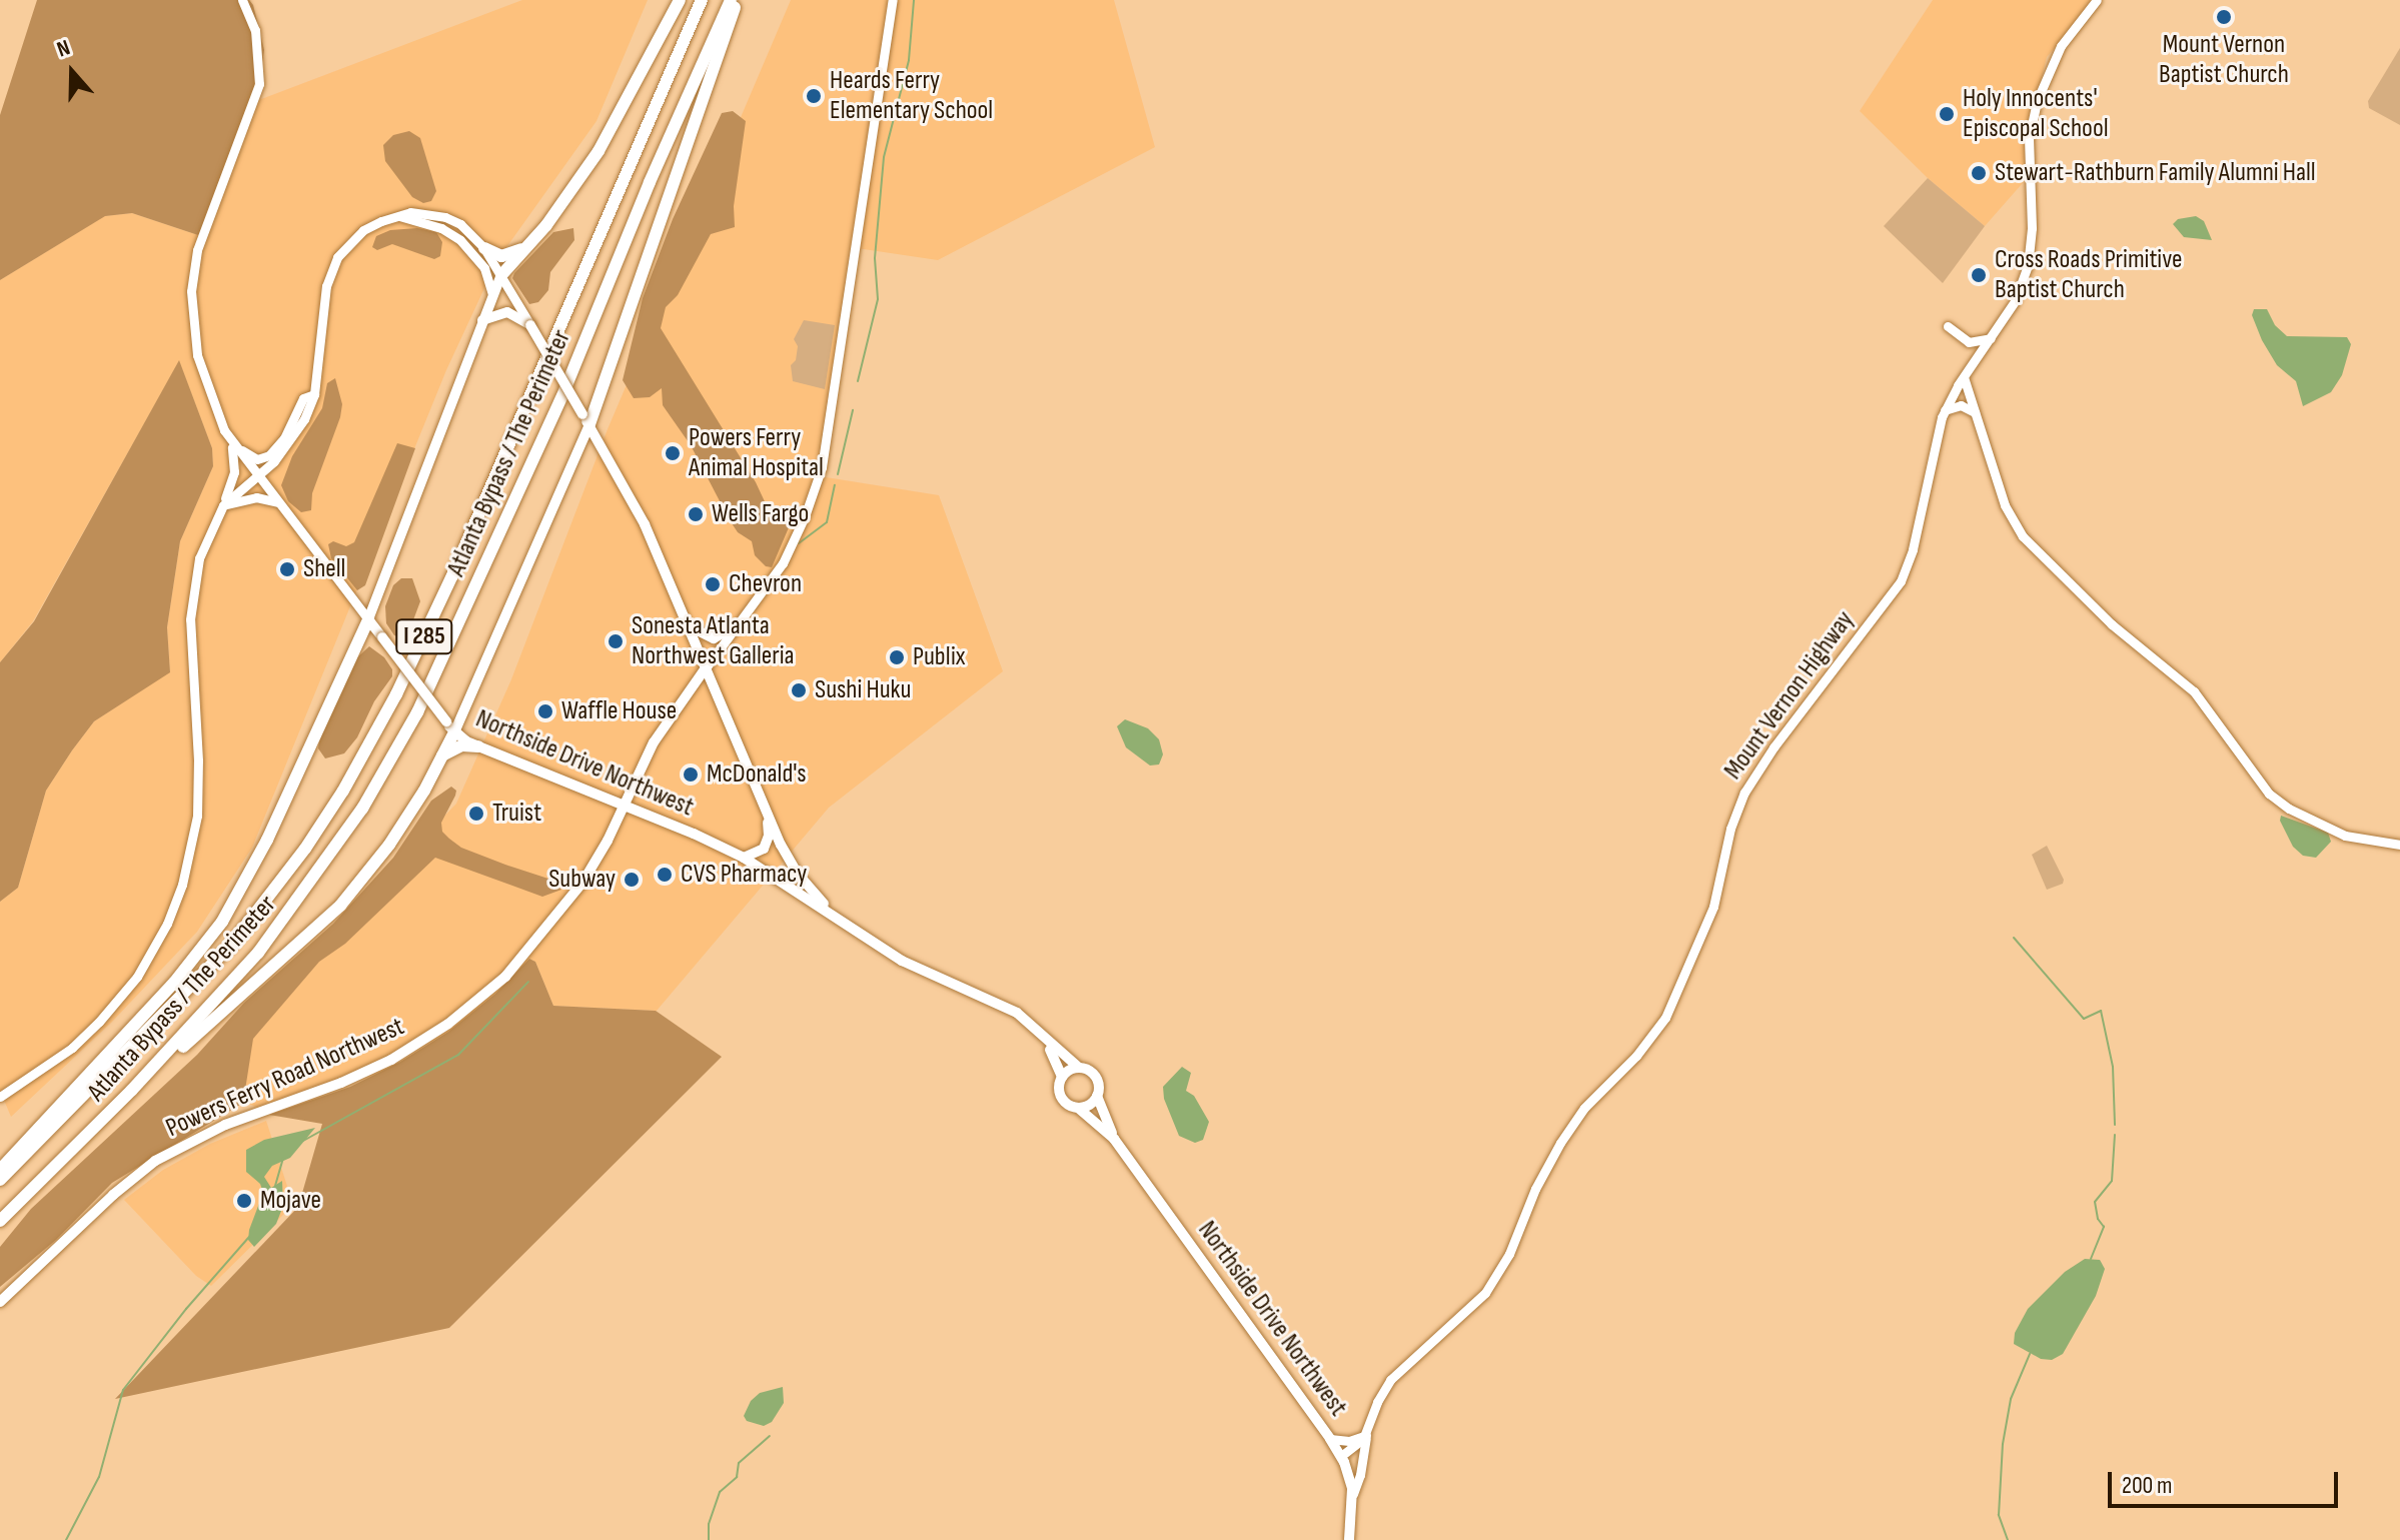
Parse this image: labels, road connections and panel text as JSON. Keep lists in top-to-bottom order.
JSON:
{
  "streets": {
    "highway": ["Atlanta Bypass / The Perimeter", "I 285"],
    "main road": ["Northside Drive Northwest", "Powers Ferry Road Northwest"],
    "street": ["Mount Vernon Highway"]
  },
  "crossings": [
    ["Mount Vernon Highway", "Northside Drive Northwest"],
    ["Northside Drive Northwest", "Powers Ferry Road Northwest"]
  ],
  "places": [
    "Mount Vernon Baptist Church",
    "Heards Ferry Elementary School",
    "Holy Innocents' Episcopal School",
    "Stewart-Rathburn Family Alumni Hall",
    "Cross Roads Primitive Baptist Church",
    "Powers Ferry Animal Hospital",
    "Wells Fargo",
    "Shell",
    "Chevron",
    "Sonesta Atlanta Northwest Galleria",
    "Publix",
    "Sushi Huku",
    "Waffle House",
    "McDonald's",
    "Truist",
    "CVS Pharmacy",
    "Subway",
    "Mojave"
  ],
  "scale_bar": "200 m",
  "north": "top"
}
